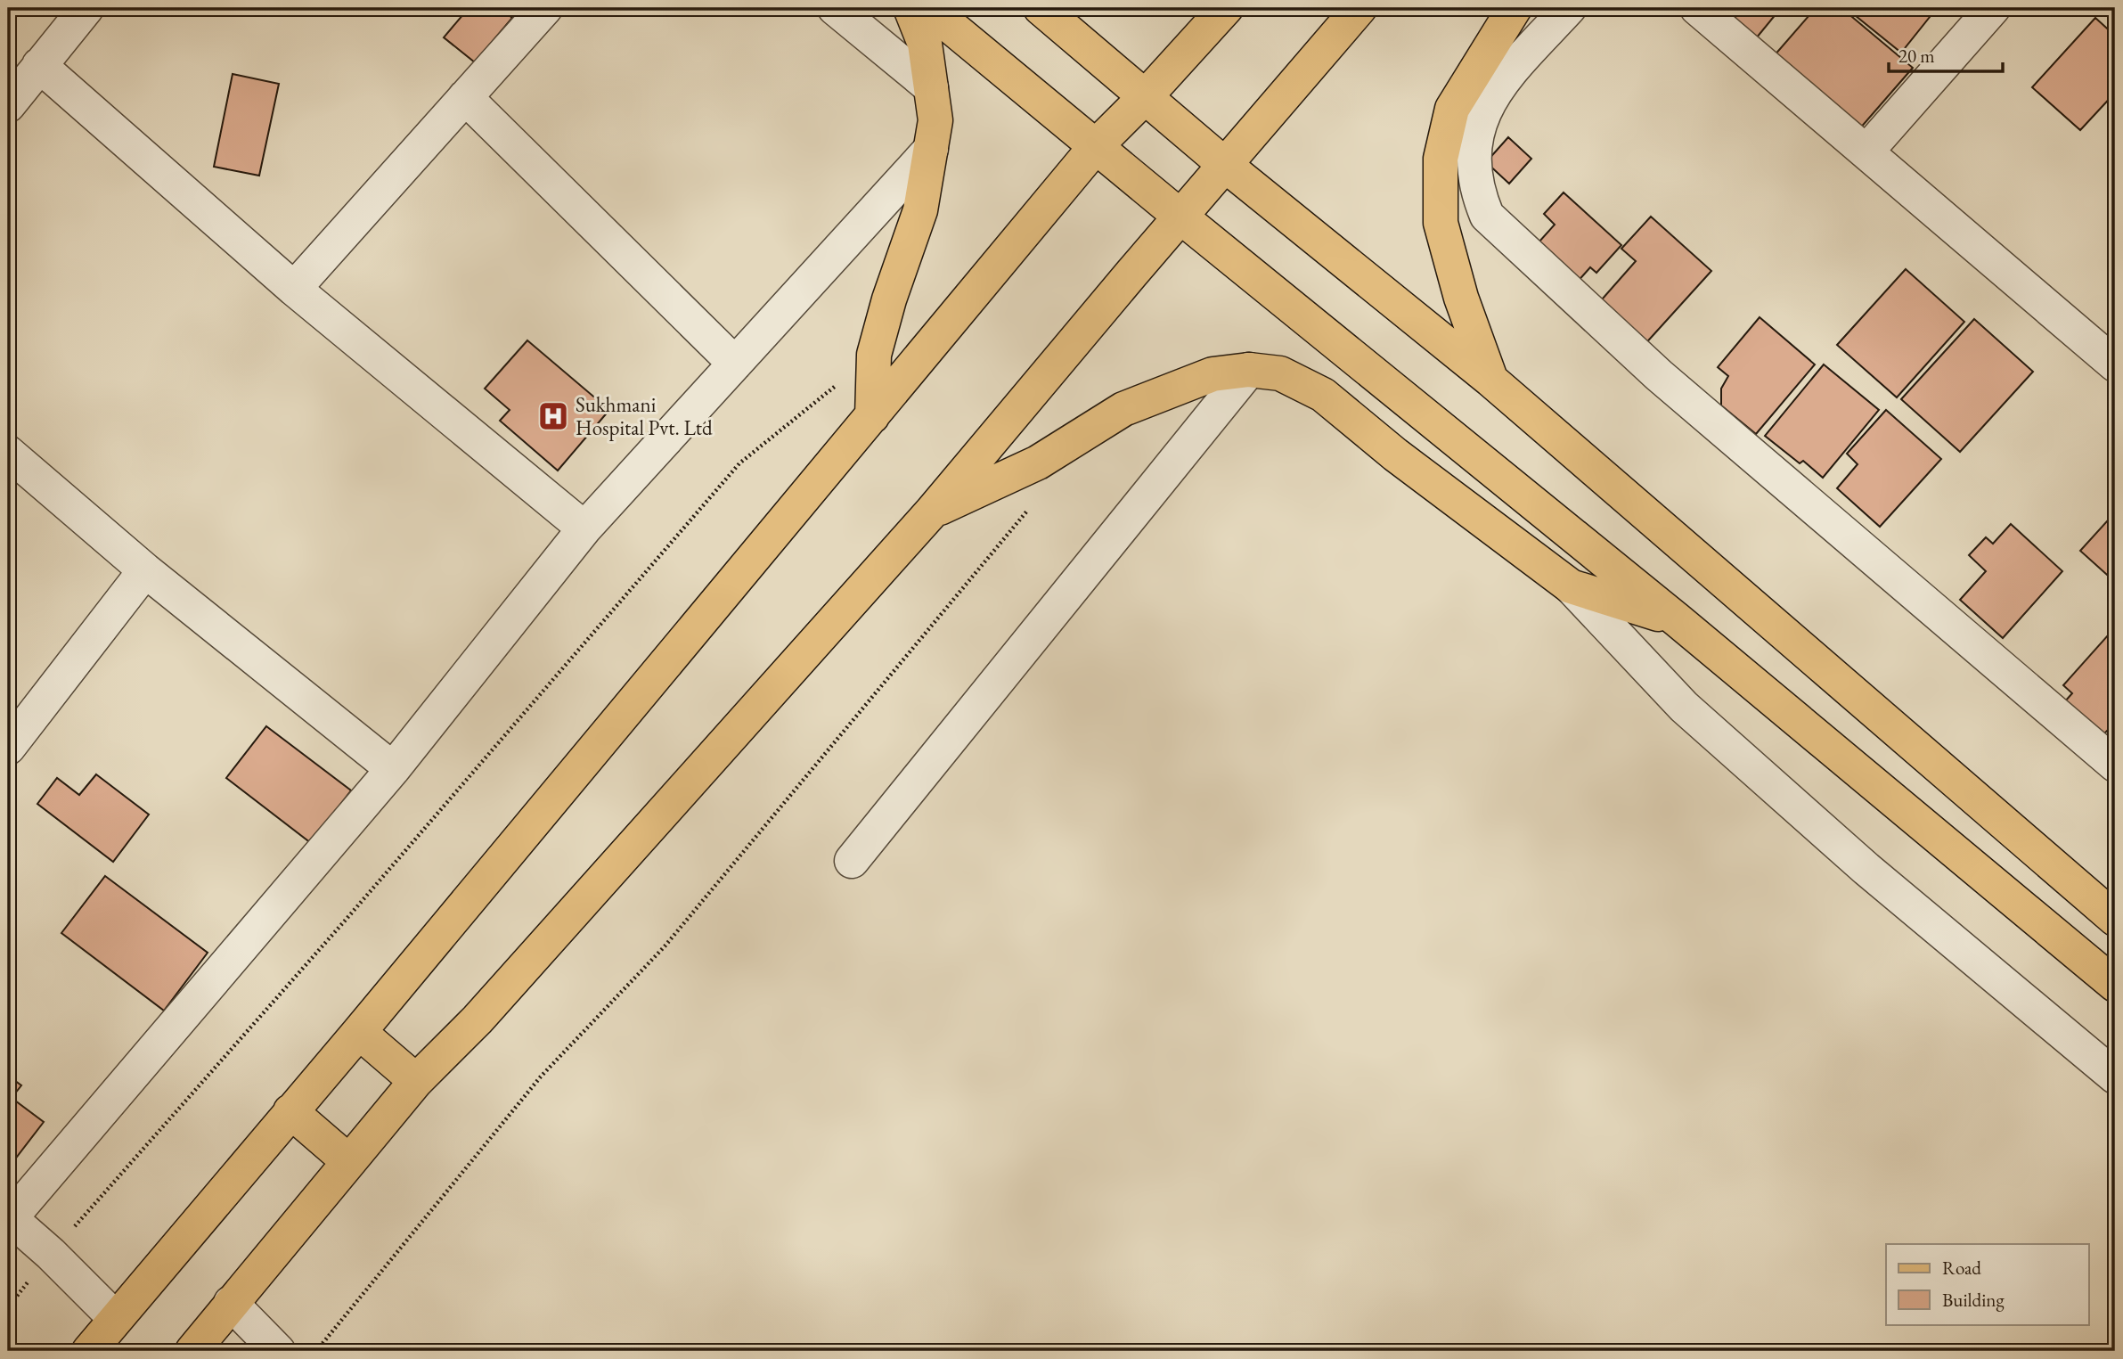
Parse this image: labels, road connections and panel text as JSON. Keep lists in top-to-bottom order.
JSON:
{
  "places": {
    "hospital": ["Sukhmani Hospital Pvt. Ltd"]
  },
  "legend": ["Road", "Building"],
  "scale_bar": "20 m"
}
